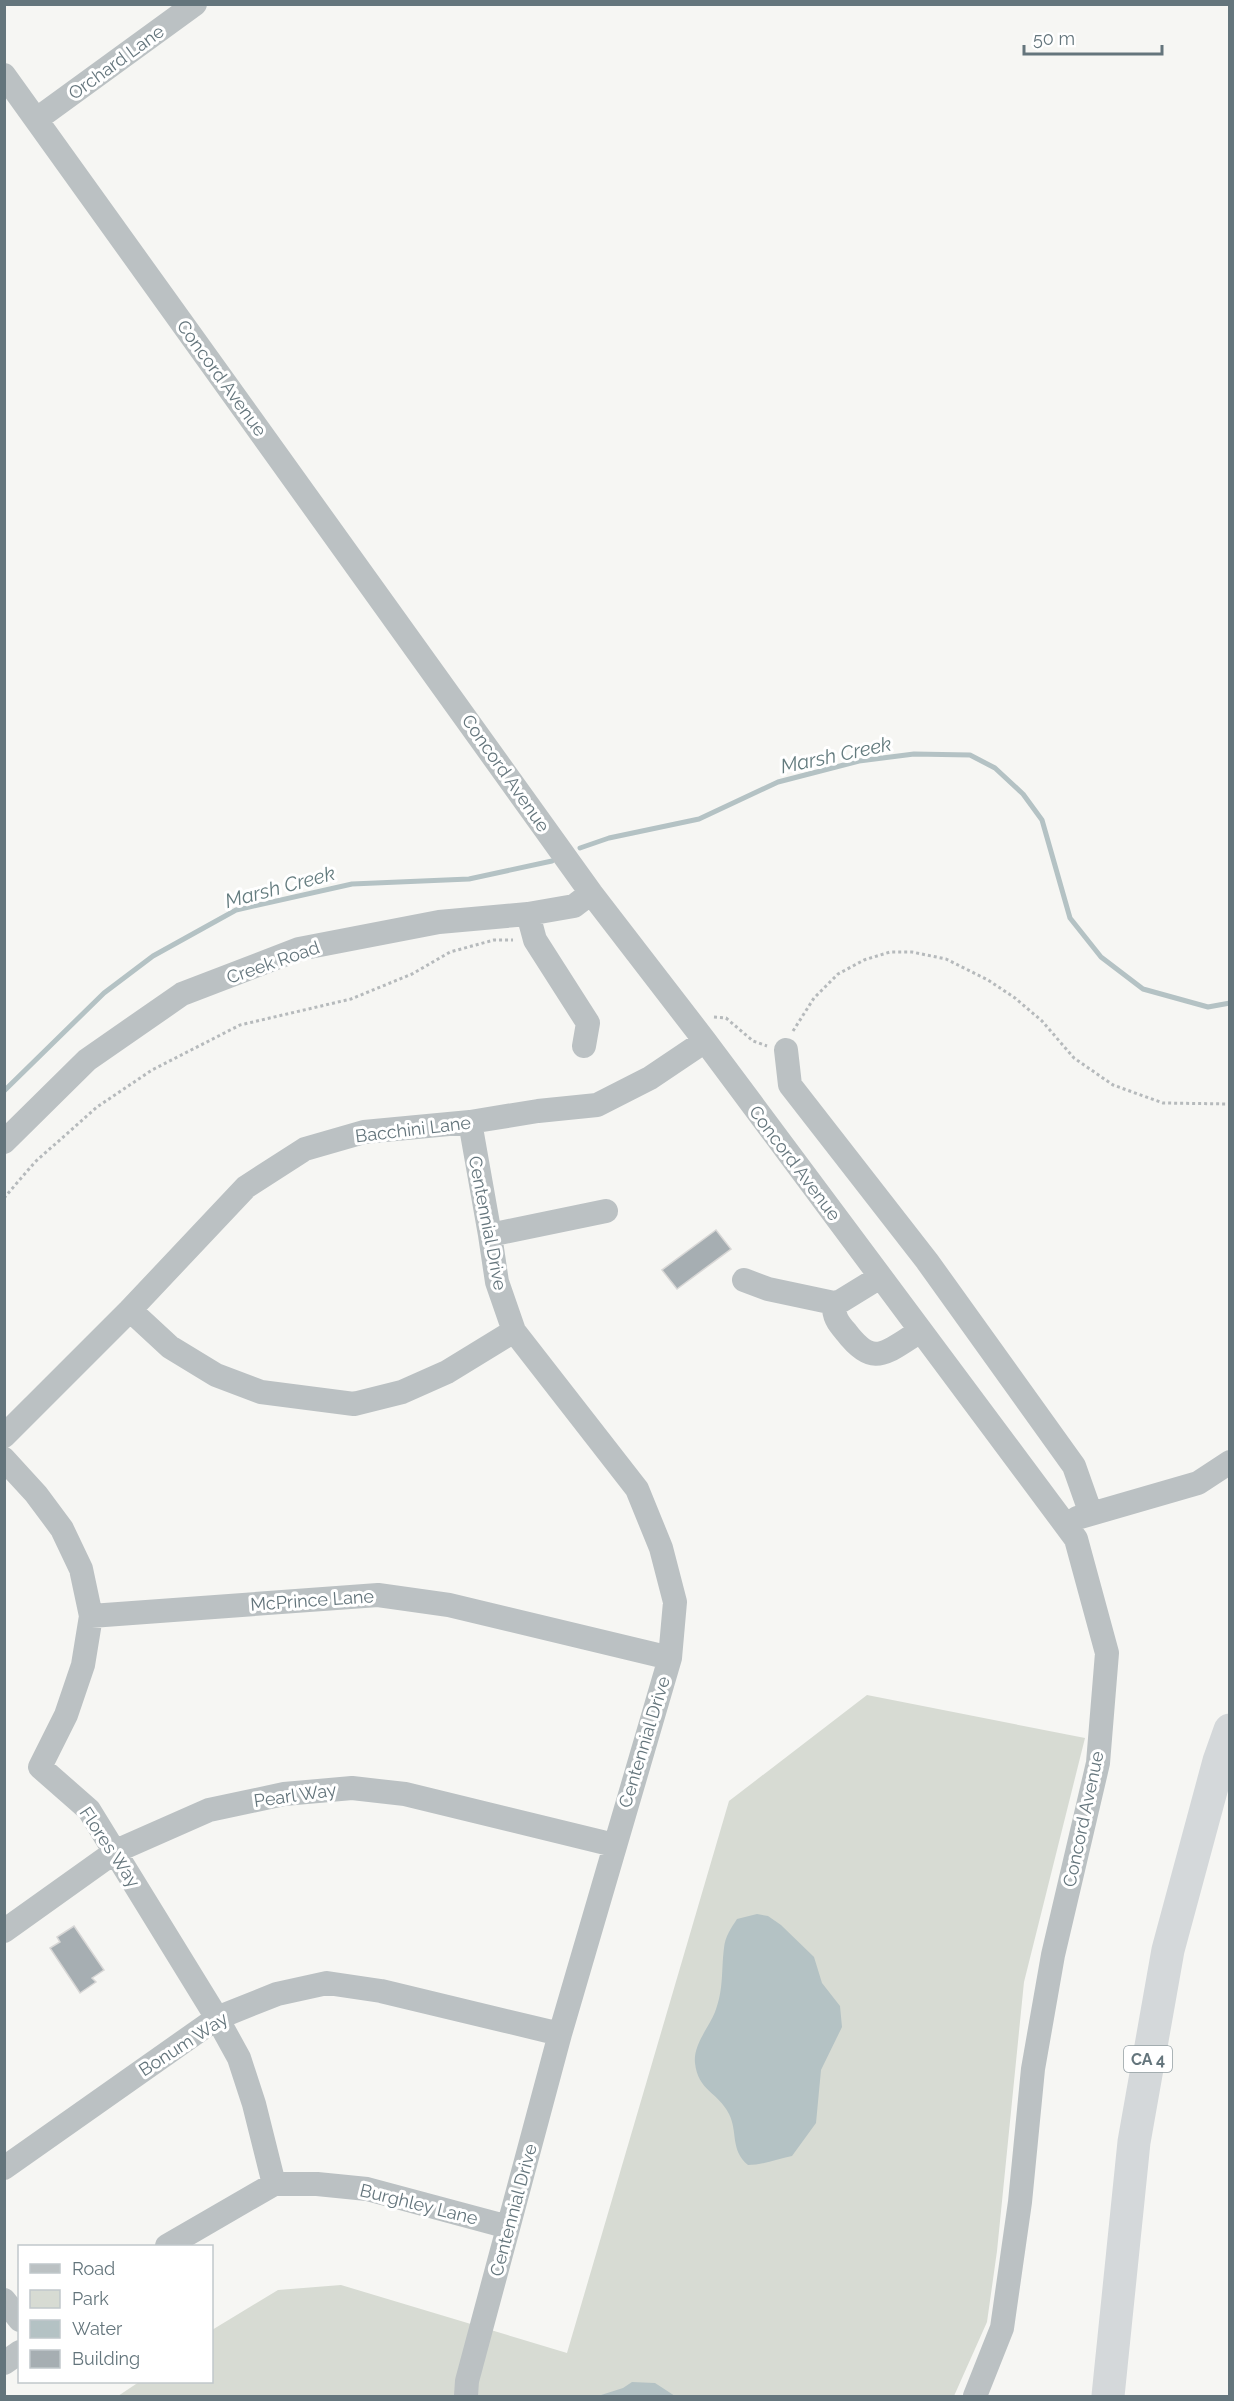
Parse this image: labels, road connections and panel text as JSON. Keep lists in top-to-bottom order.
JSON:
{
  "streets": {
    "highway": ["CA 4"],
    "street": [
      "Orchard Lane",
      "Concord Avenue",
      "Creek Road",
      "Bacchini Lane",
      "Centennial Drive",
      "McPrince Lane",
      "Pearl Way",
      "Flores Way",
      "Bonum Way",
      "Burghley Lane"
    ]
  },
  "crossings": [
    ["Orchard Lane", "Concord Avenue"],
    ["Concord Avenue", "Creek Road"],
    ["Concord Avenue", "Bacchini Lane"],
    ["Bacchini Lane", "Centennial Drive"],
    ["Centennial Drive", "McPrince Lane"],
    ["Centennial Drive", "Pearl Way"],
    ["Centennial Drive", "Bonum Way"],
    ["Centennial Drive", "Burghley Lane"],
    ["McPrince Lane", "Flores Way"],
    ["Pearl Way", "Flores Way"],
    ["Flores Way", "Bonum Way"],
    ["Flores Way", "Burghley Lane"]
  ],
  "water": ["Marsh Creek"],
  "legend": [
    "Road",
    "Park",
    "Water",
    "Building"
  ],
  "scale_bar": "50 m"
}
